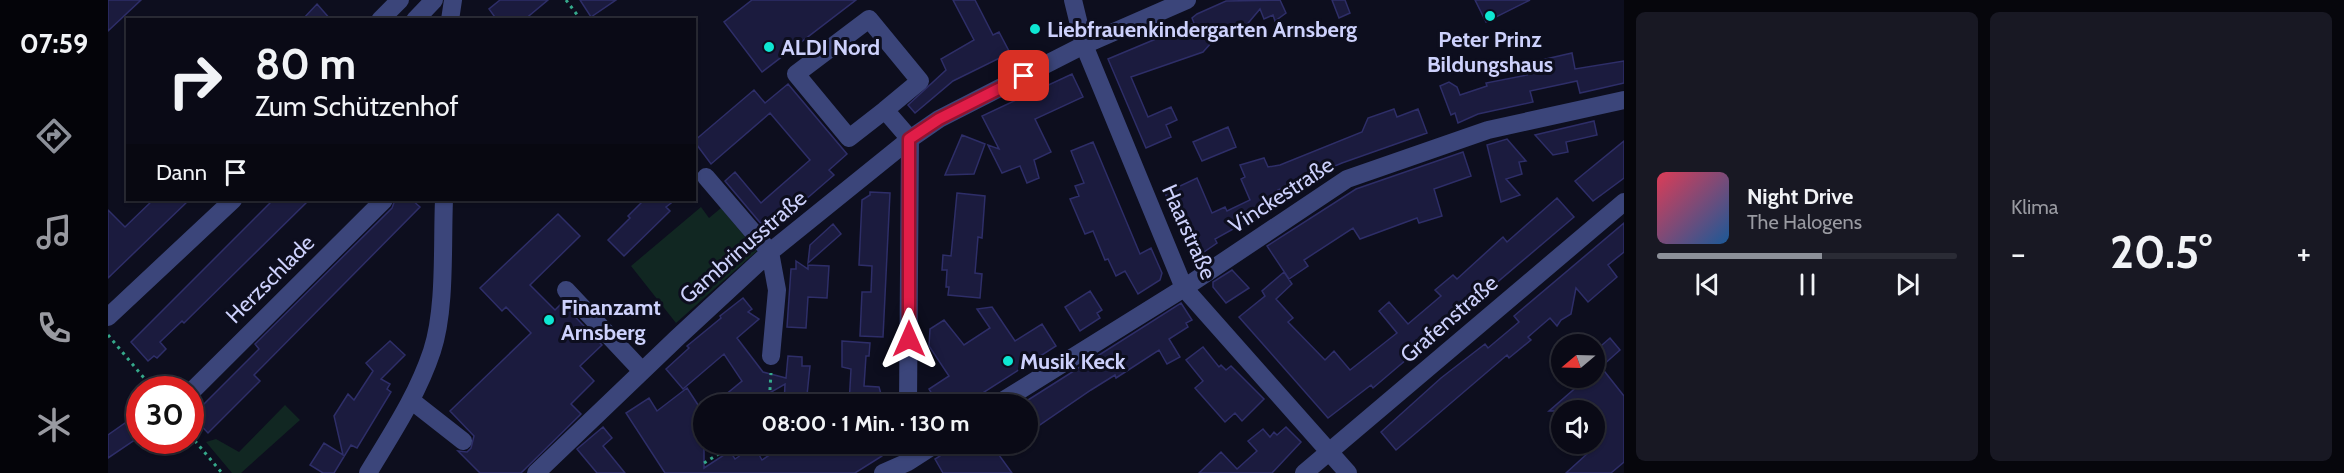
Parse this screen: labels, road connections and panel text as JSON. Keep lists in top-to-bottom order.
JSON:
{
  "streets": {
    "street": [
      "Vinckestraße",
      "Haarstraße",
      "Gambrinusstraße",
      "Herzschlade",
      "Grafenstraße"
    ]
  },
  "crossings": [
    ["Vinckestraße", "Haarstraße"],
    ["Haarstraße", "Gambrinusstraße"],
    ["Haarstraße", "Grafenstraße"]
  ],
  "places": [
    "Peter Prinz Bildungshaus",
    "Liebfrauenkindergarten Arnsberg",
    "ALDI Nord",
    "Finanzamt Arnsberg",
    "Musik Keck"
  ],
  "north": "left",
  "page": {
    "tabs": "07:59",
    "tile": "Klima",
    "turn": ["80 m", "Zum Schützenhof"],
    "then": "Dann",
    "song": ["Night Drive", "The Halogens"],
    "heat": ["−", "20.5°", "+"],
    "limit": "30",
    "trip": "08:00 · 1 Min. · 130 m"
  }
}
